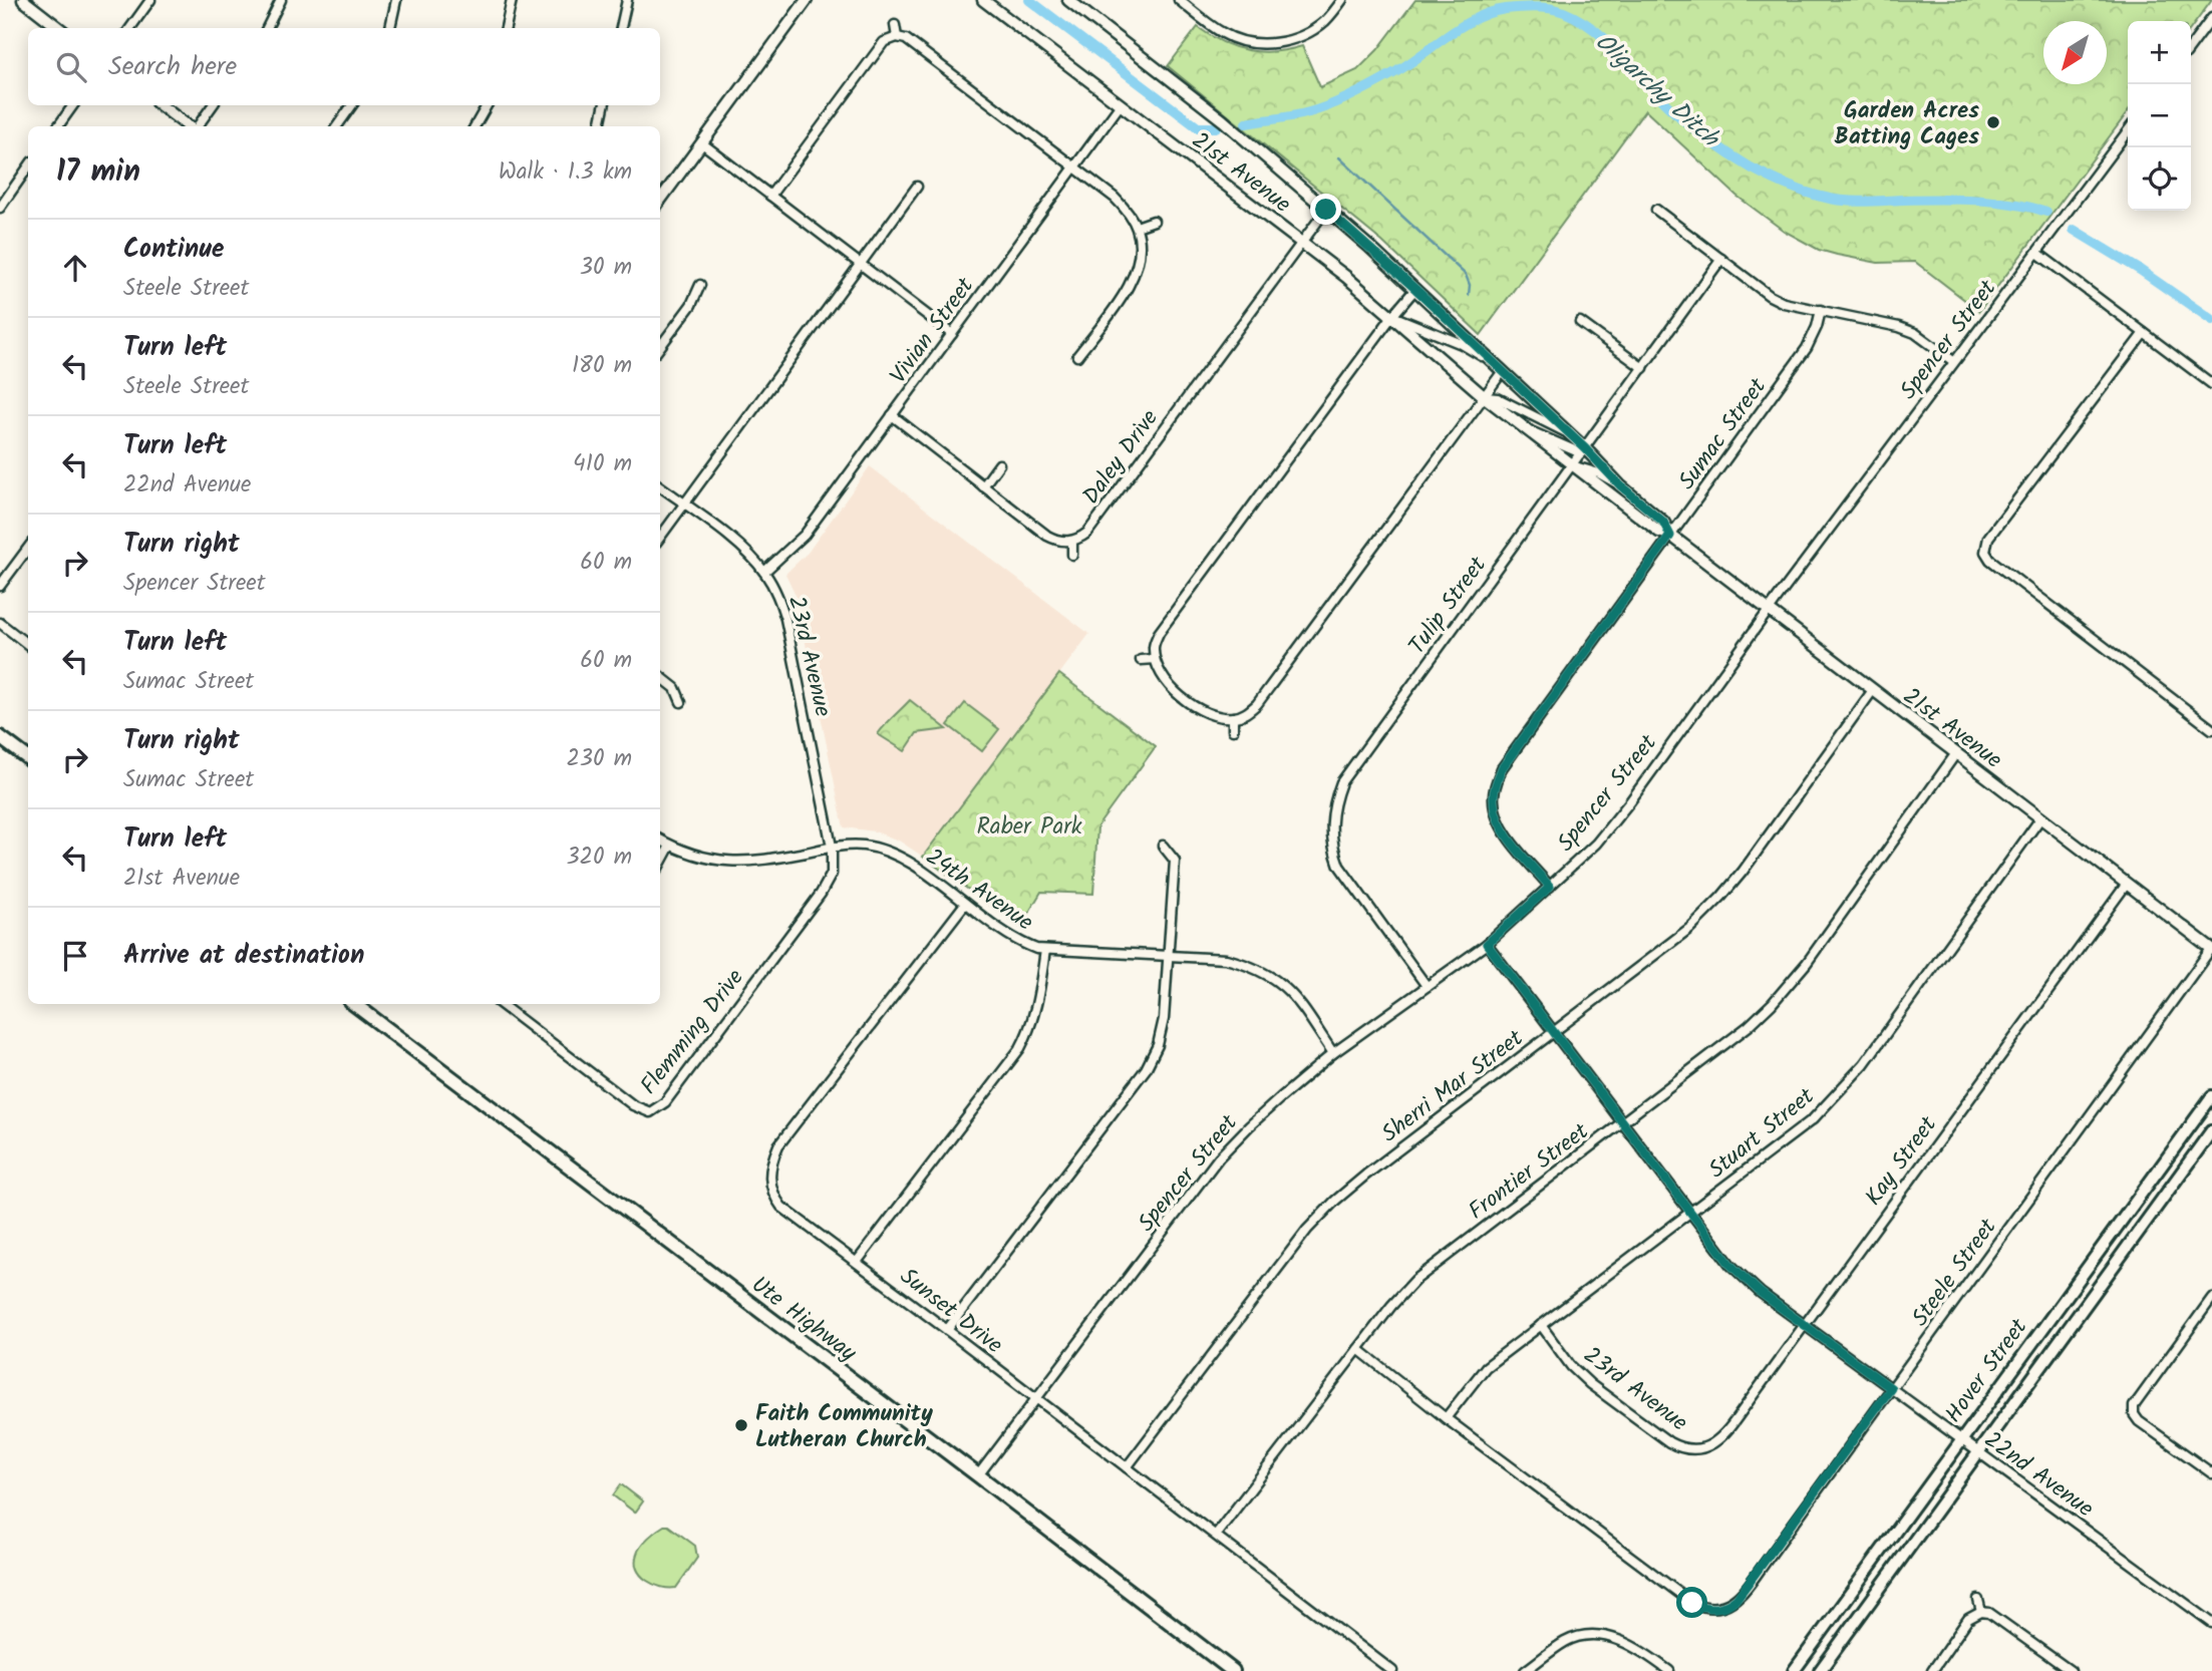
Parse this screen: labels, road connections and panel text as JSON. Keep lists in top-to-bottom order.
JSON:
{
  "streets": {
    "main road": ["Ute Highway", "Hover Street"],
    "street": [
      "21st Avenue",
      "Vivian Street",
      "Spencer Street",
      "Sumac Street",
      "Daley Drive",
      "Tulip Street",
      "23rd Avenue",
      "24th Avenue",
      "Flemming Drive",
      "Sherri Mar Street",
      "Stuart Street",
      "Kay Street",
      "Frontier Street",
      "Steele Street",
      "Sunset Drive",
      "22nd Avenue"
    ]
  },
  "crossings": [
    ["21st Avenue", "Vivian Street"],
    ["21st Avenue", "Spencer Street"],
    ["21st Avenue", "Sumac Street"],
    ["21st Avenue", "Daley Drive"],
    ["21st Avenue", "Tulip Street"],
    ["21st Avenue", "Sherri Mar Street"],
    ["21st Avenue", "Stuart Street"],
    ["21st Avenue", "Kay Street"],
    ["21st Avenue", "Frontier Street"],
    ["21st Avenue", "Steele Street"],
    ["Vivian Street", "23rd Avenue"],
    ["Spencer Street", "Sumac Street"],
    ["Spencer Street", "Tulip Street"],
    ["Spencer Street", "24th Avenue"],
    ["Spencer Street", "Sunset Drive"],
    ["Spencer Street", "Ute Highway"],
    ["Spencer Street", "22nd Avenue"],
    ["23rd Avenue", "24th Avenue"],
    ["23rd Avenue", "Flemming Drive"],
    ["23rd Avenue", "Stuart Street"],
    ["23rd Avenue", "Kay Street"],
    ["24th Avenue", "Flemming Drive"],
    ["24th Avenue", "Sunset Drive"],
    ["Sherri Mar Street", "Sunset Drive"],
    ["Sherri Mar Street", "22nd Avenue"],
    ["Stuart Street", "Steele Street"],
    ["Stuart Street", "22nd Avenue"],
    ["Kay Street", "22nd Avenue"],
    ["Frontier Street", "Sunset Drive"],
    ["Frontier Street", "22nd Avenue"],
    ["Steele Street", "22nd Avenue"],
    ["Hover Street", "22nd Avenue"]
  ],
  "water": ["Oligarchy Ditch"],
  "parks": ["Raber Park"],
  "places": ["Garden Acres Batting Cages", "Faith Community Lutheran Church"],
  "north": "bottom left",
  "page": {
    "map_buttons": ["+", "−"],
    "search": "Search here",
    "heading": ["17 min", "Walk · 1.3 km"],
    "list": [
      ["Continue", "Steele Street", "30 m"],
      ["Turn left", "Steele Street", "180 m"],
      ["Turn left", "22nd Avenue", "410 m"],
      ["Turn right", "Spencer Street", "60 m"],
      ["Turn left", "Sumac Street", "60 m"],
      ["Turn right", "Sumac Street", "230 m"],
      ["Turn left", "21st Avenue", "320 m"],
      "Arrive at destination"
    ]
  }
}
